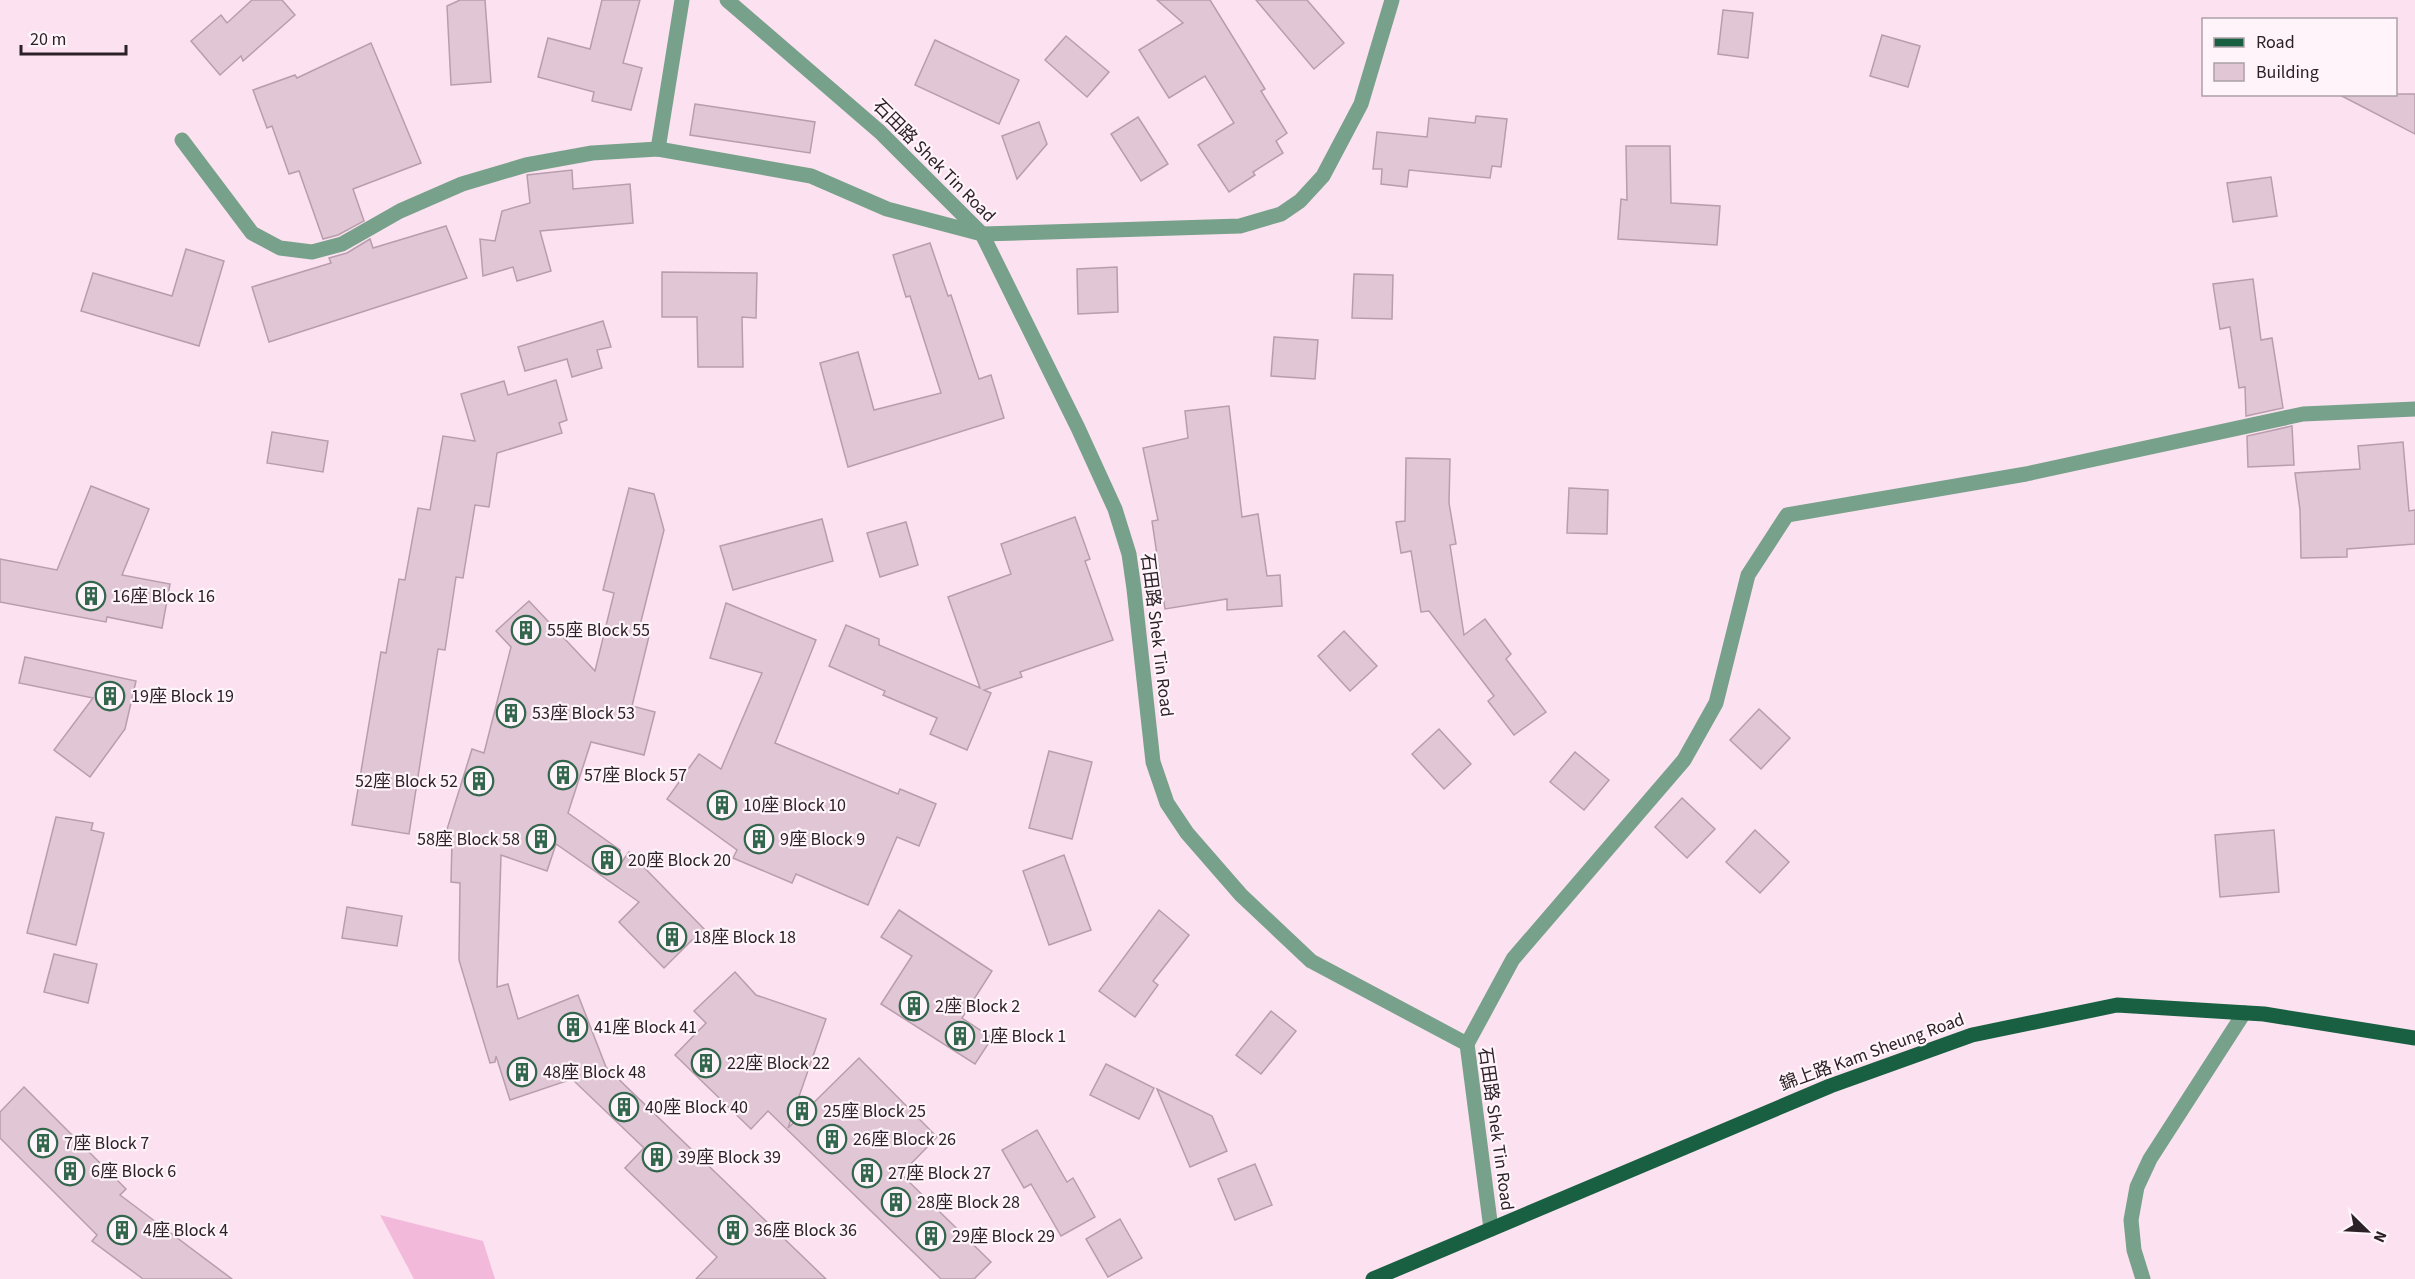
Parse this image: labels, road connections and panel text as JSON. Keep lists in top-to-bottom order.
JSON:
{
  "streets": {
    "main road": ["錦上路 Kam Sheung Road"],
    "street": ["石田路 Shek Tin Road"]
  },
  "crossings": [
    ["石田路 Shek Tin Road", "錦上路 Kam Sheung Road"]
  ],
  "places": {
    "building": [
      "16座 Block 16",
      "55座 Block 55",
      "19座 Block 19",
      "53座 Block 53",
      "57座 Block 57",
      "52座 Block 52",
      "10座 Block 10",
      "58座 Block 58",
      "9座 Block 9",
      "20座 Block 20",
      "18座 Block 18",
      "2座 Block 2",
      "41座 Block 41",
      "1座 Block 1",
      "22座 Block 22",
      "48座 Block 48",
      "40座 Block 40",
      "25座 Block 25",
      "26座 Block 26",
      "7座 Block 7",
      "39座 Block 39",
      "6座 Block 6",
      "27座 Block 27",
      "28座 Block 28",
      "4座 Block 4",
      "36座 Block 36",
      "29座 Block 29"
    ]
  },
  "legend": ["Road", "Building"],
  "scale_bar": "20 m",
  "north": "bottom right"
}
